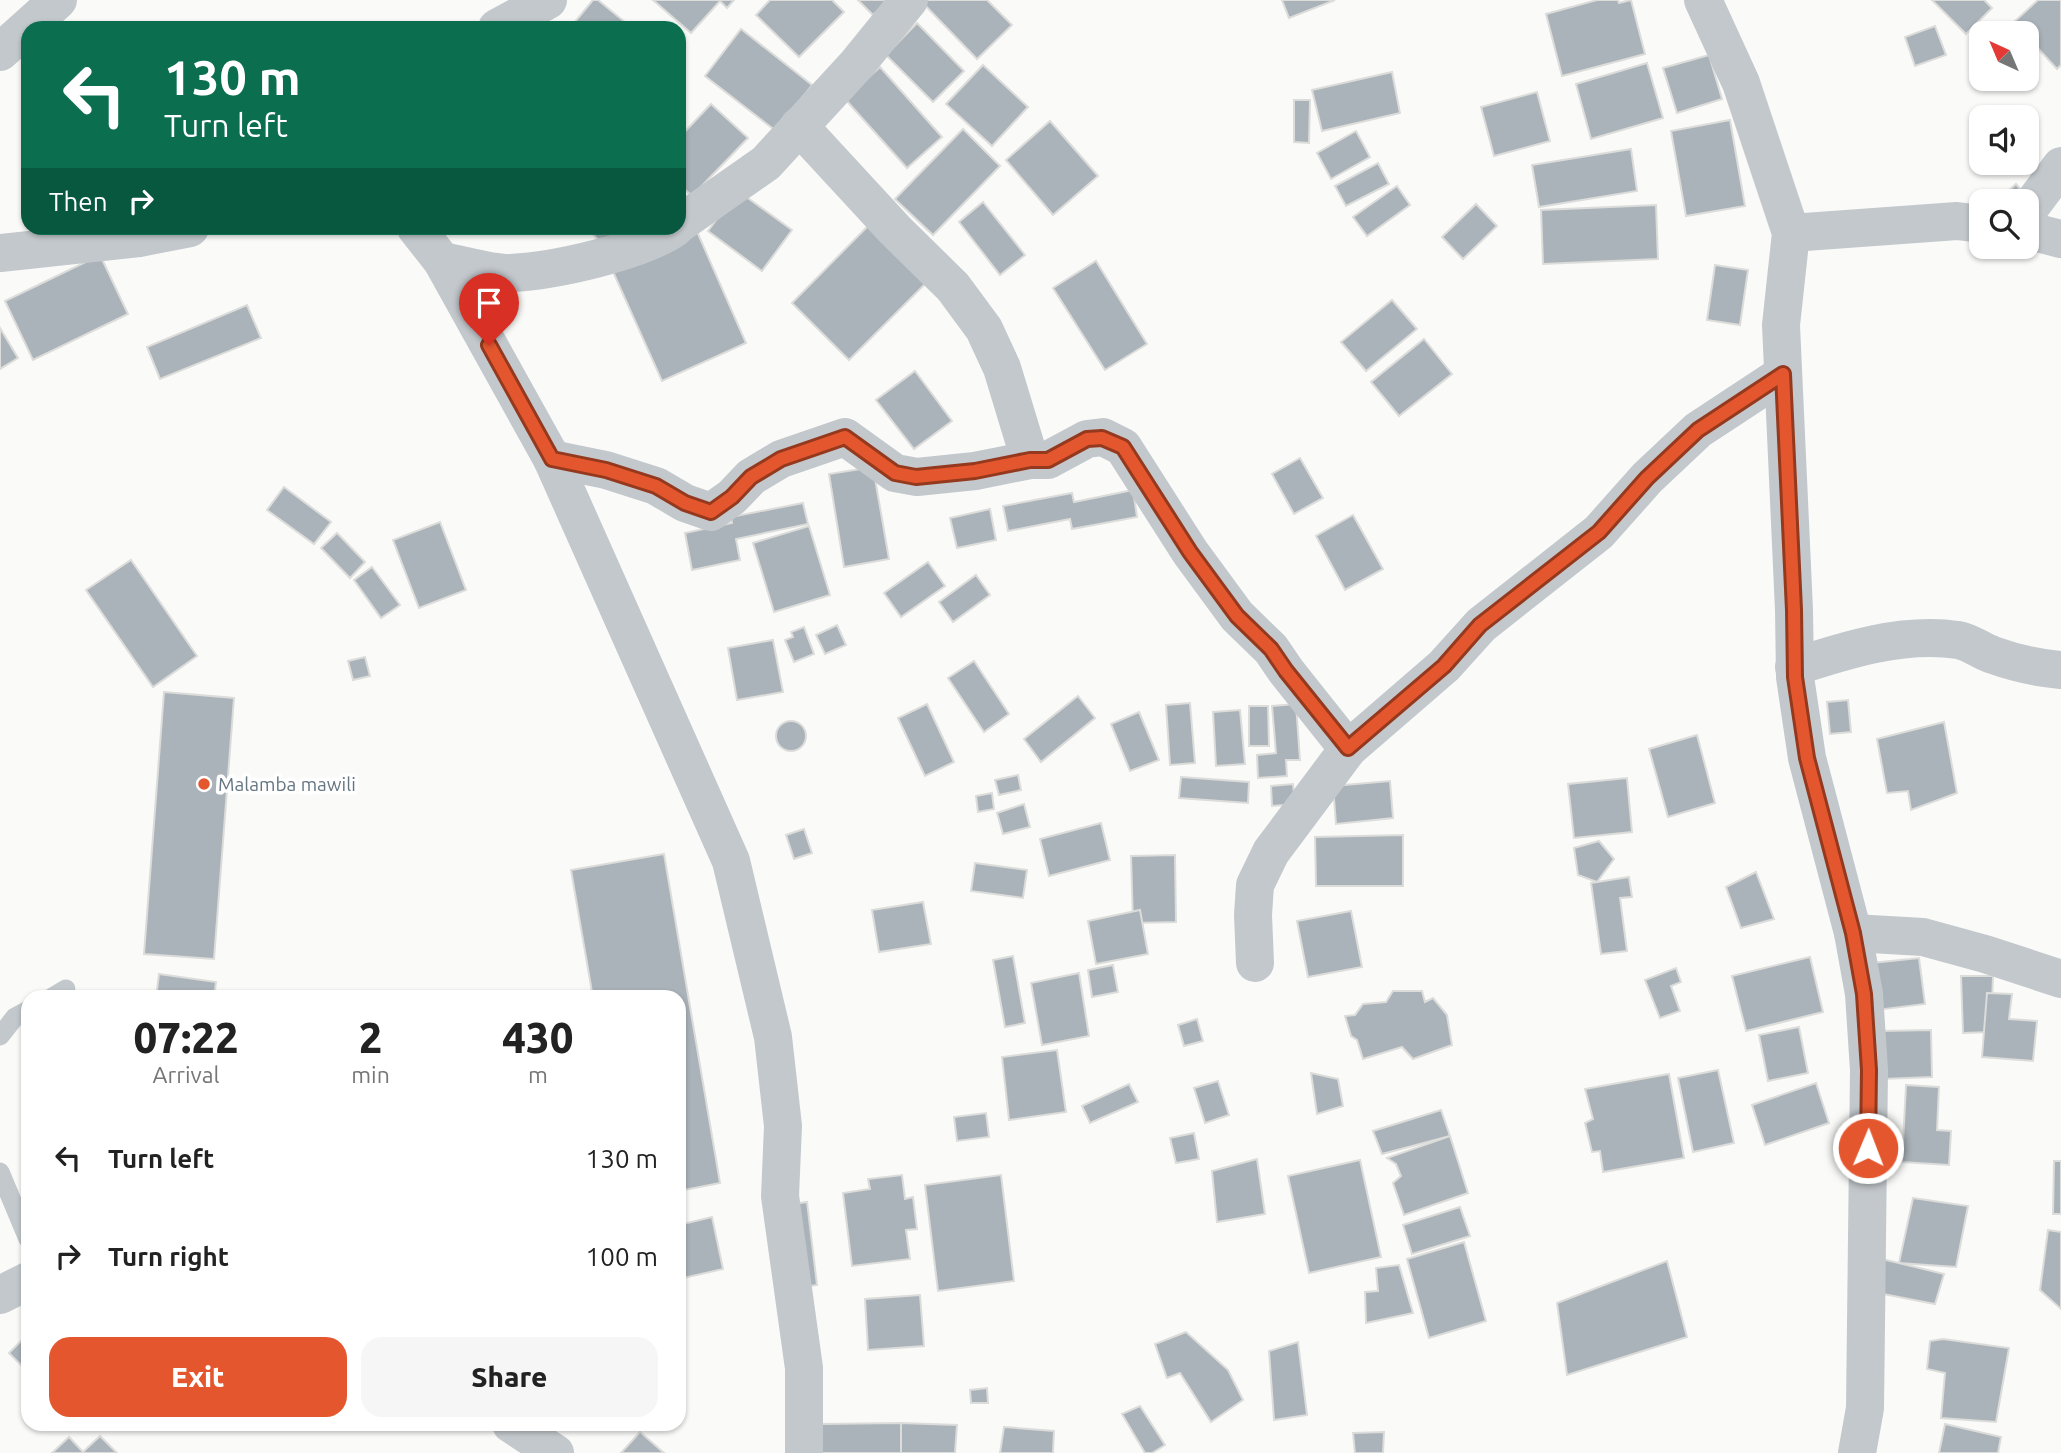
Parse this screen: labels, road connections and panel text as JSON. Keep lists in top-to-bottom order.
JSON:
{
  "places": ["Malamba mawili"],
  "north": "top left",
  "page": {
    "turn": ["130 m", "Turn left"],
    "then": "Then",
    "eta": [
      "07:22",
      "Arrival",
      "2",
      "min",
      "430",
      "m"
    ],
    "list": [
      {
        "name": "Turn left",
        "value": "130 m"
      },
      {
        "name": "Turn right",
        "value": "100 m"
      }
    ],
    "buttons": ["Exit", "Share"]
  }
}
